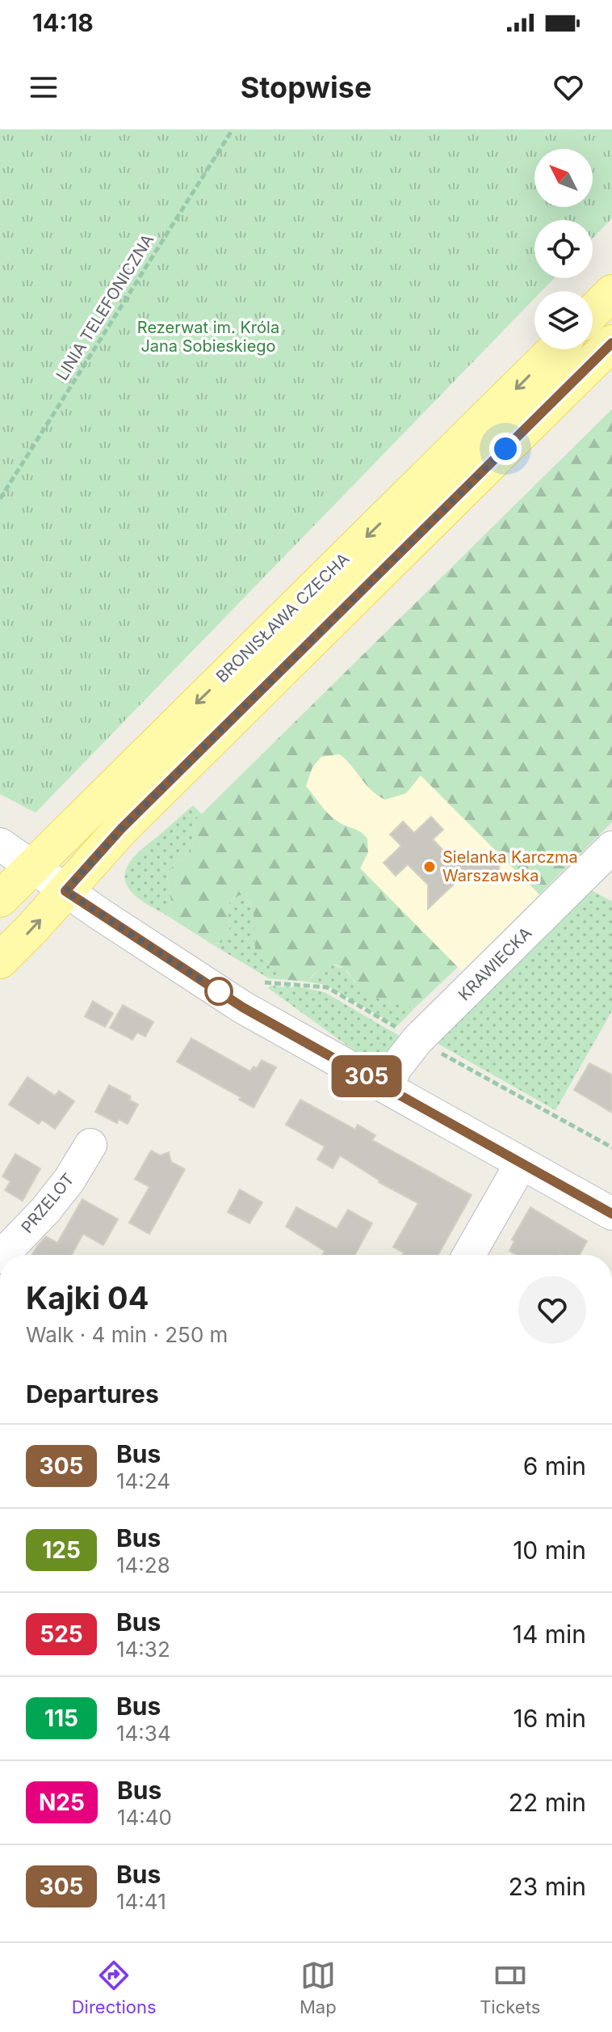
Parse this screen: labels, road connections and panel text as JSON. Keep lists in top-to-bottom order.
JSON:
{
  "streets": {
    "main road": ["BRONISŁAWA CZECHA"],
    "street": ["KRAWIECKA", "PRZELOT"],
    "path": ["LINIA TELEFONICZNA"]
  },
  "parks": ["Rezerwat im. Króla Jana Sobieskiego"],
  "places": ["Sielanka Karczma Warszawska"],
  "lines": ["bus line 305"],
  "north": "top left",
  "page": {
    "status": "14:18",
    "header": "Stopwise",
    "on_map": "305",
    "heading": [
      ["Kajki 04", "Walk · 4 min · 250 m"],
      "Departures"
    ],
    "list": [
      {
        "mark": "305",
        "name": "Bus",
        "note": "14:24",
        "value": "6 min"
      },
      {
        "mark": "125",
        "name": "Bus",
        "note": "14:28",
        "value": "10 min"
      },
      {
        "mark": "525",
        "name": "Bus",
        "note": "14:32",
        "value": "14 min"
      },
      {
        "mark": "115",
        "name": "Bus",
        "note": "14:34",
        "value": "16 min"
      },
      {
        "mark": "N25",
        "name": "Bus",
        "note": "14:40",
        "value": "22 min"
      },
      {
        "mark": "305",
        "name": "Bus",
        "note": "14:41",
        "value": "23 min"
      }
    ],
    "tabs": ["Directions", "Map", "Tickets"]
  }
}
